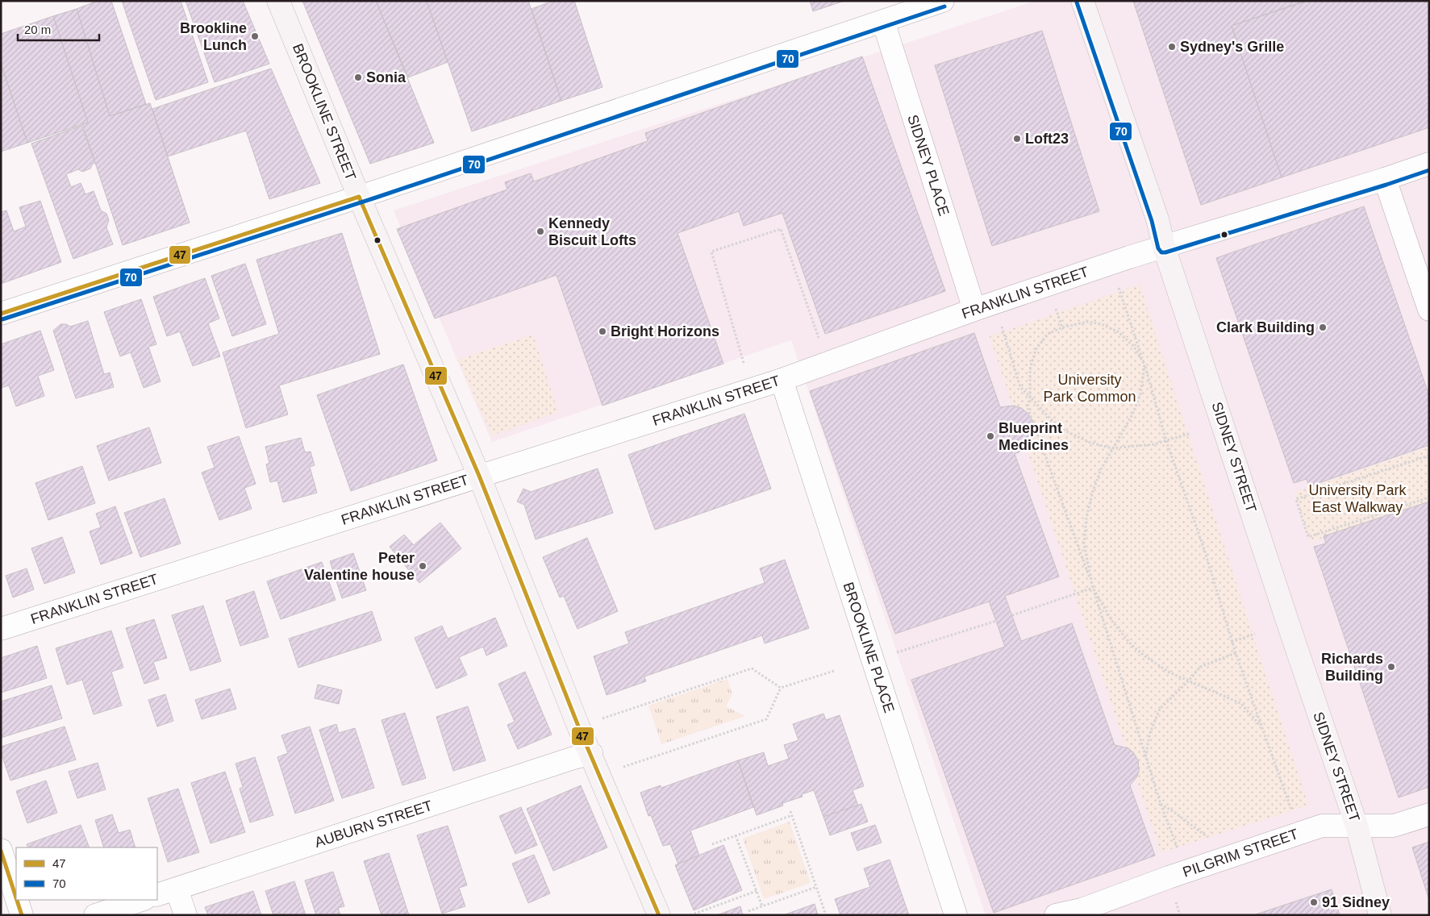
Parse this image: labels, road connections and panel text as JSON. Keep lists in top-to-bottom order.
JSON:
{
  "streets": {
    "main road": ["BROOKLINE STREET", "SIDNEY STREET"],
    "street": [
      "SIDNEY PLACE",
      "FRANKLIN STREET",
      "BROOKLINE PLACE",
      "AUBURN STREET",
      "PILGRIM STREET"
    ]
  },
  "crossings": [
    ["BROOKLINE STREET", "FRANKLIN STREET"],
    ["BROOKLINE STREET", "AUBURN STREET"],
    ["SIDNEY PLACE", "FRANKLIN STREET"],
    ["FRANKLIN STREET", "SIDNEY STREET"],
    ["FRANKLIN STREET", "BROOKLINE PLACE"],
    ["SIDNEY STREET", "PILGRIM STREET"]
  ],
  "parks": ["University Park Common", "University Park East Walkway"],
  "places": [
    "Brookline Lunch",
    "Sydney's Grille",
    "Sonia",
    "Loft23",
    "Kennedy Biscuit Lofts",
    "Clark Building",
    "Bright Horizons",
    "Blueprint Medicines",
    "Peter Valentine house",
    "Richards Building",
    "91 Sidney"
  ],
  "lines": ["transit line 70", "transit line 47"],
  "legend": ["47", "70"],
  "scale_bar": "20 m"
}
